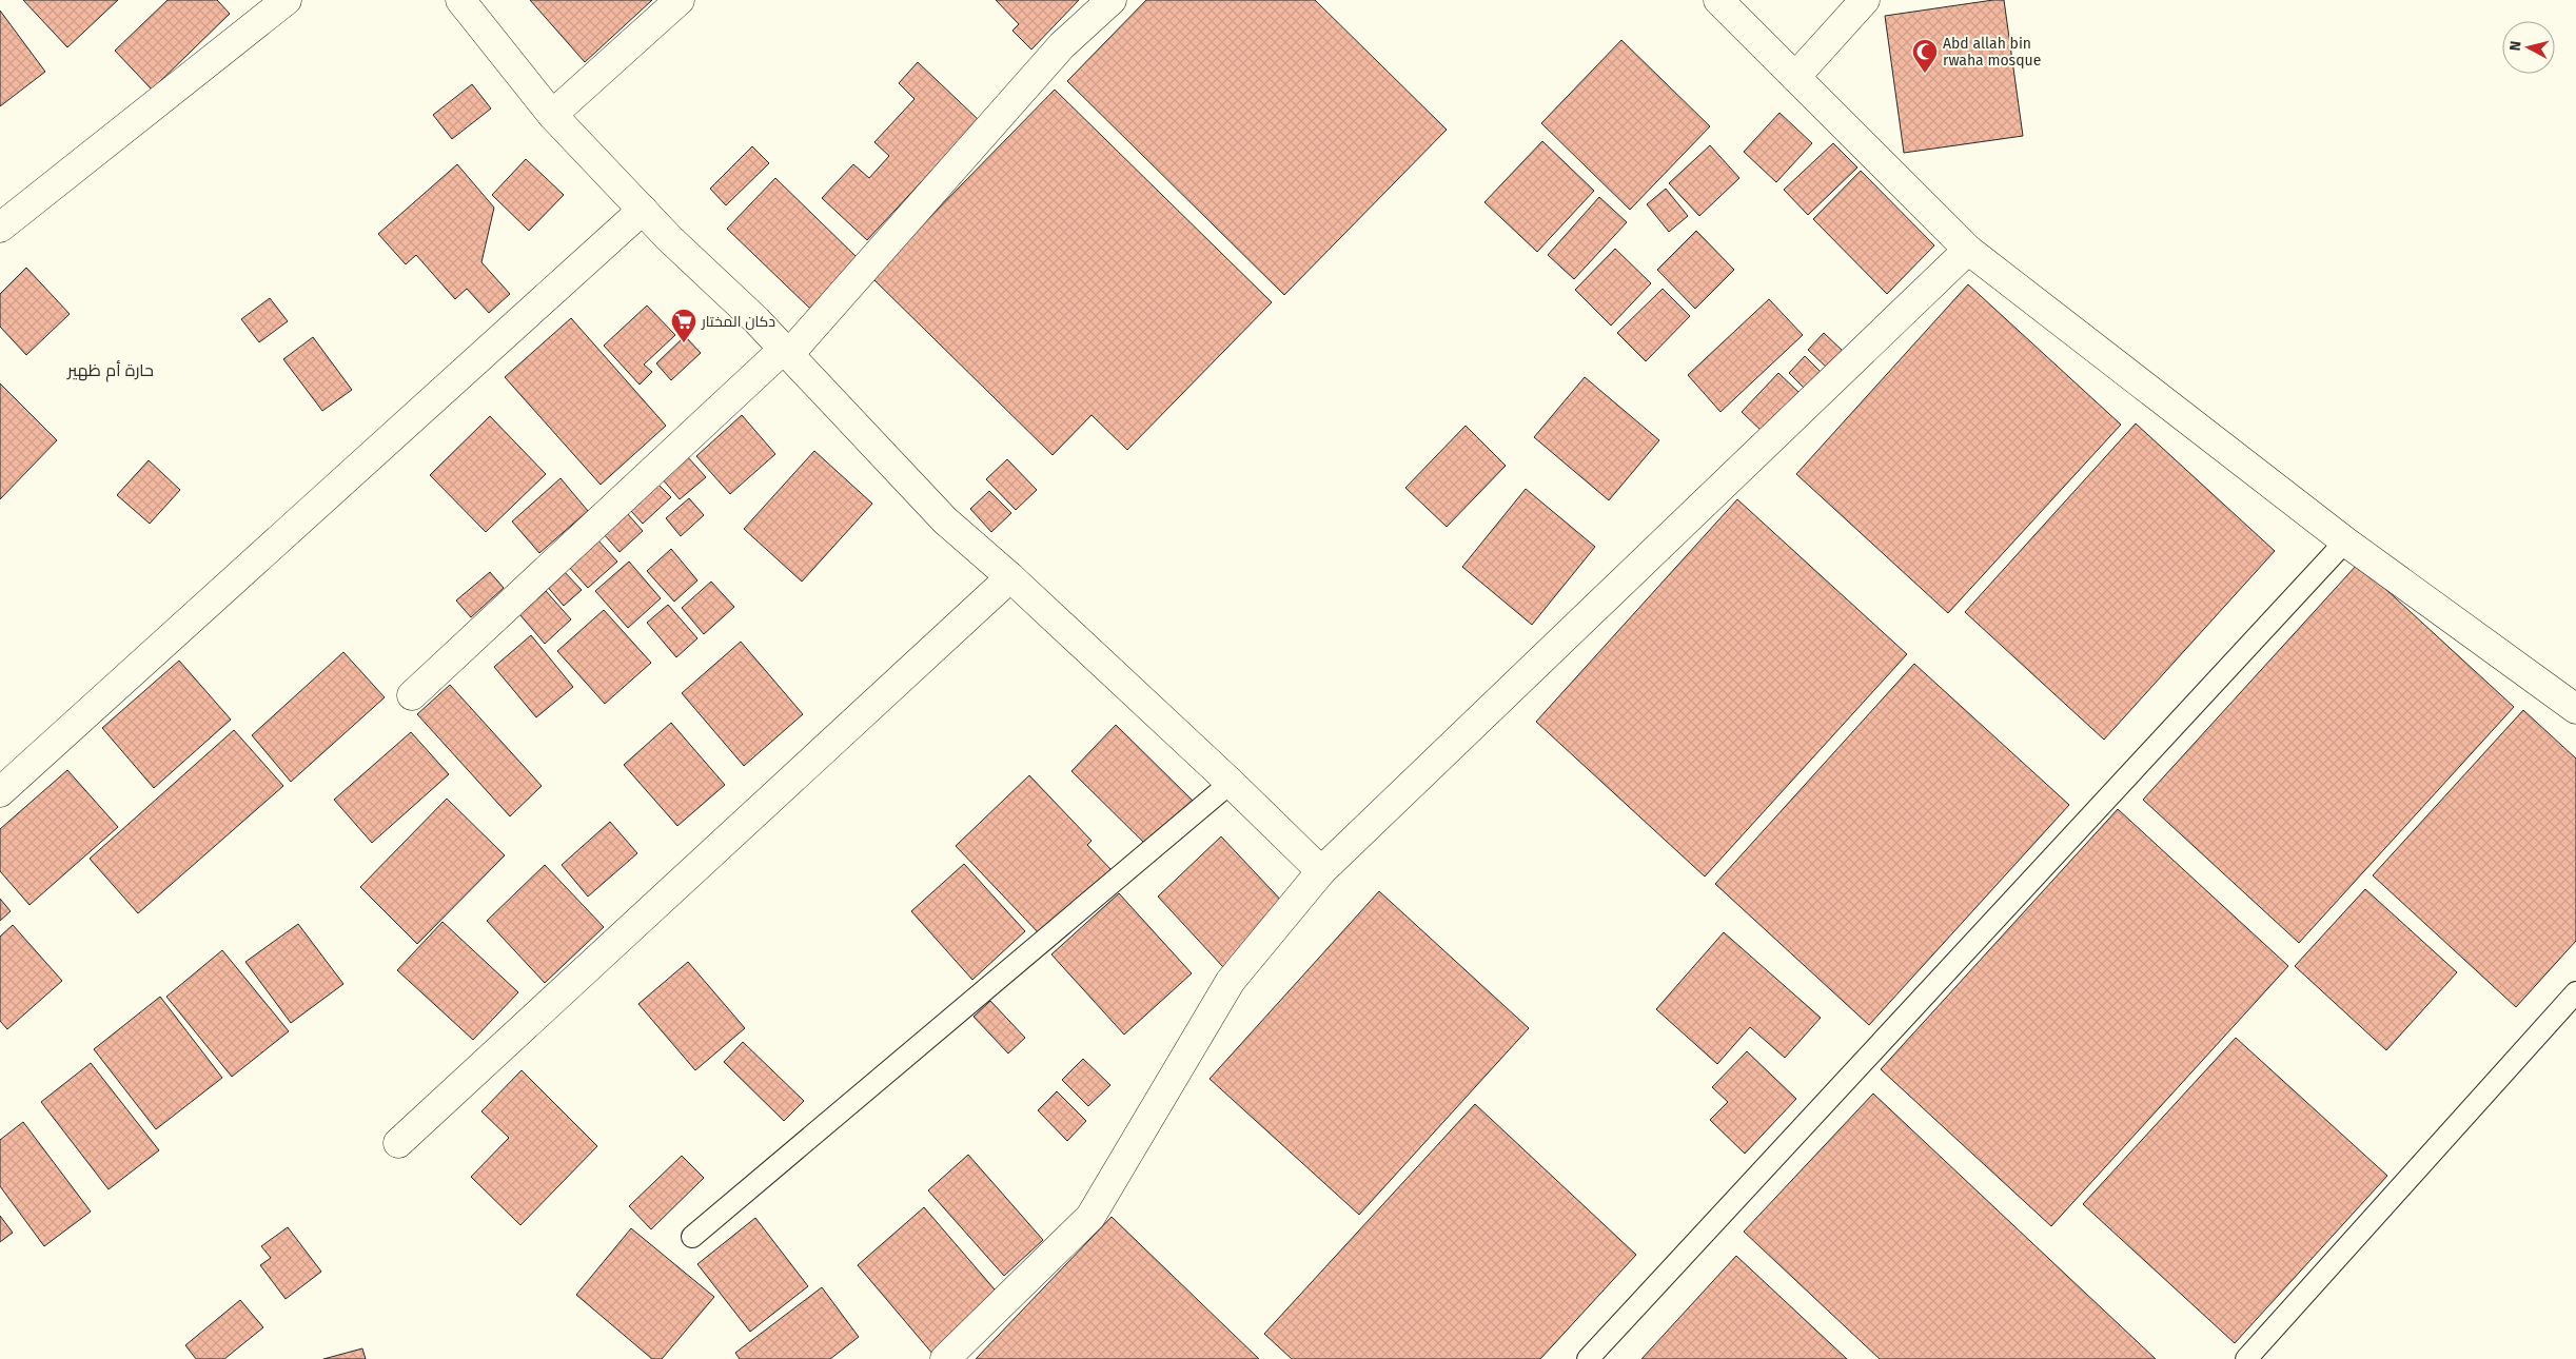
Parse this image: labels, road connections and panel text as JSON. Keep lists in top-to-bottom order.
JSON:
{
  "districts": ["حارة أم ظهير"],
  "places": {
    "mosque": ["Abd allah bin rwaha mosque"],
    "supermarket": ["دكان المختار"]
  },
  "north": "left"
}
